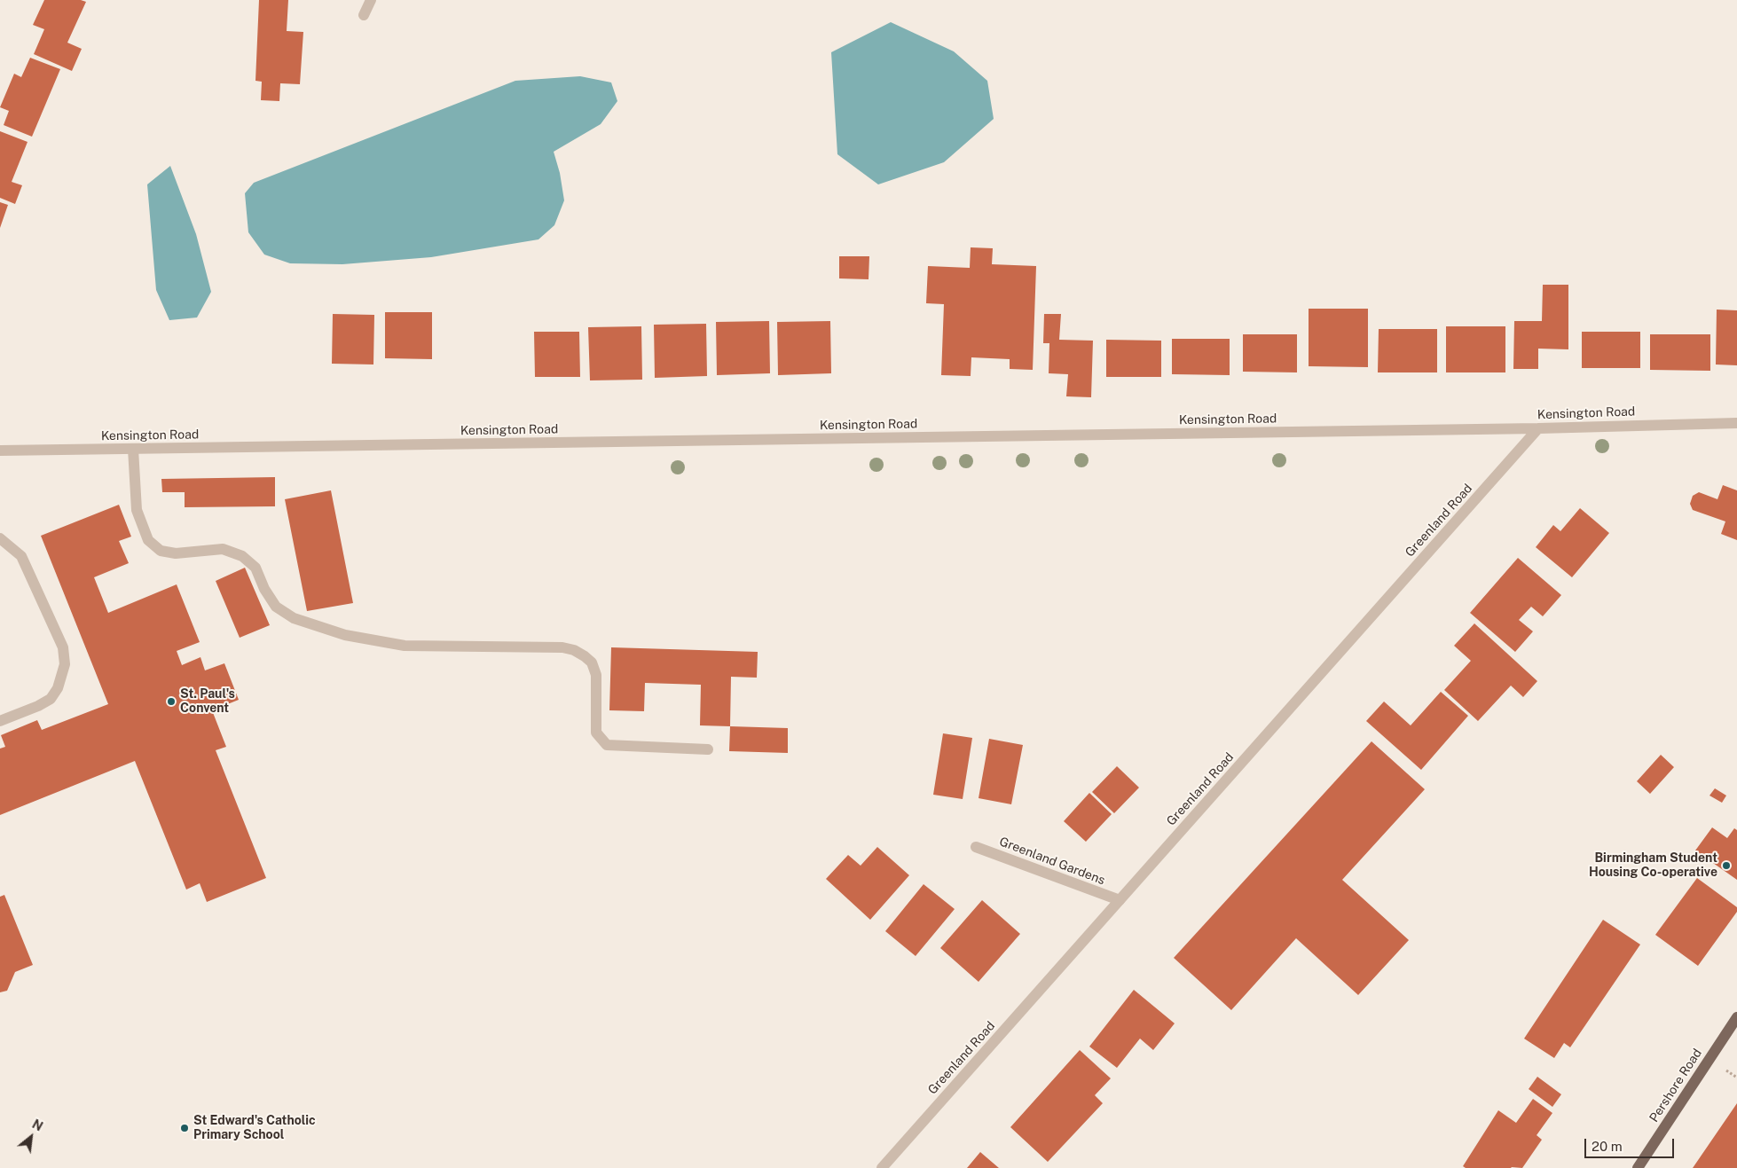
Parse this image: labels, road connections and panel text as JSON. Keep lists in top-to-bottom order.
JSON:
{
  "streets": {
    "main road": ["Pershore Road"],
    "street": ["Kensington Road", "Greenland Road", "Greenland Gardens"]
  },
  "crossings": [
    ["Kensington Road", "Greenland Road"],
    ["Greenland Road", "Greenland Gardens"]
  ],
  "places": ["St. Paul's Convent", "Birmingham Student Housing Co-operative", "St Edward's Catholic Primary School"],
  "scale_bar": "20 m",
  "north": "top right"
}
